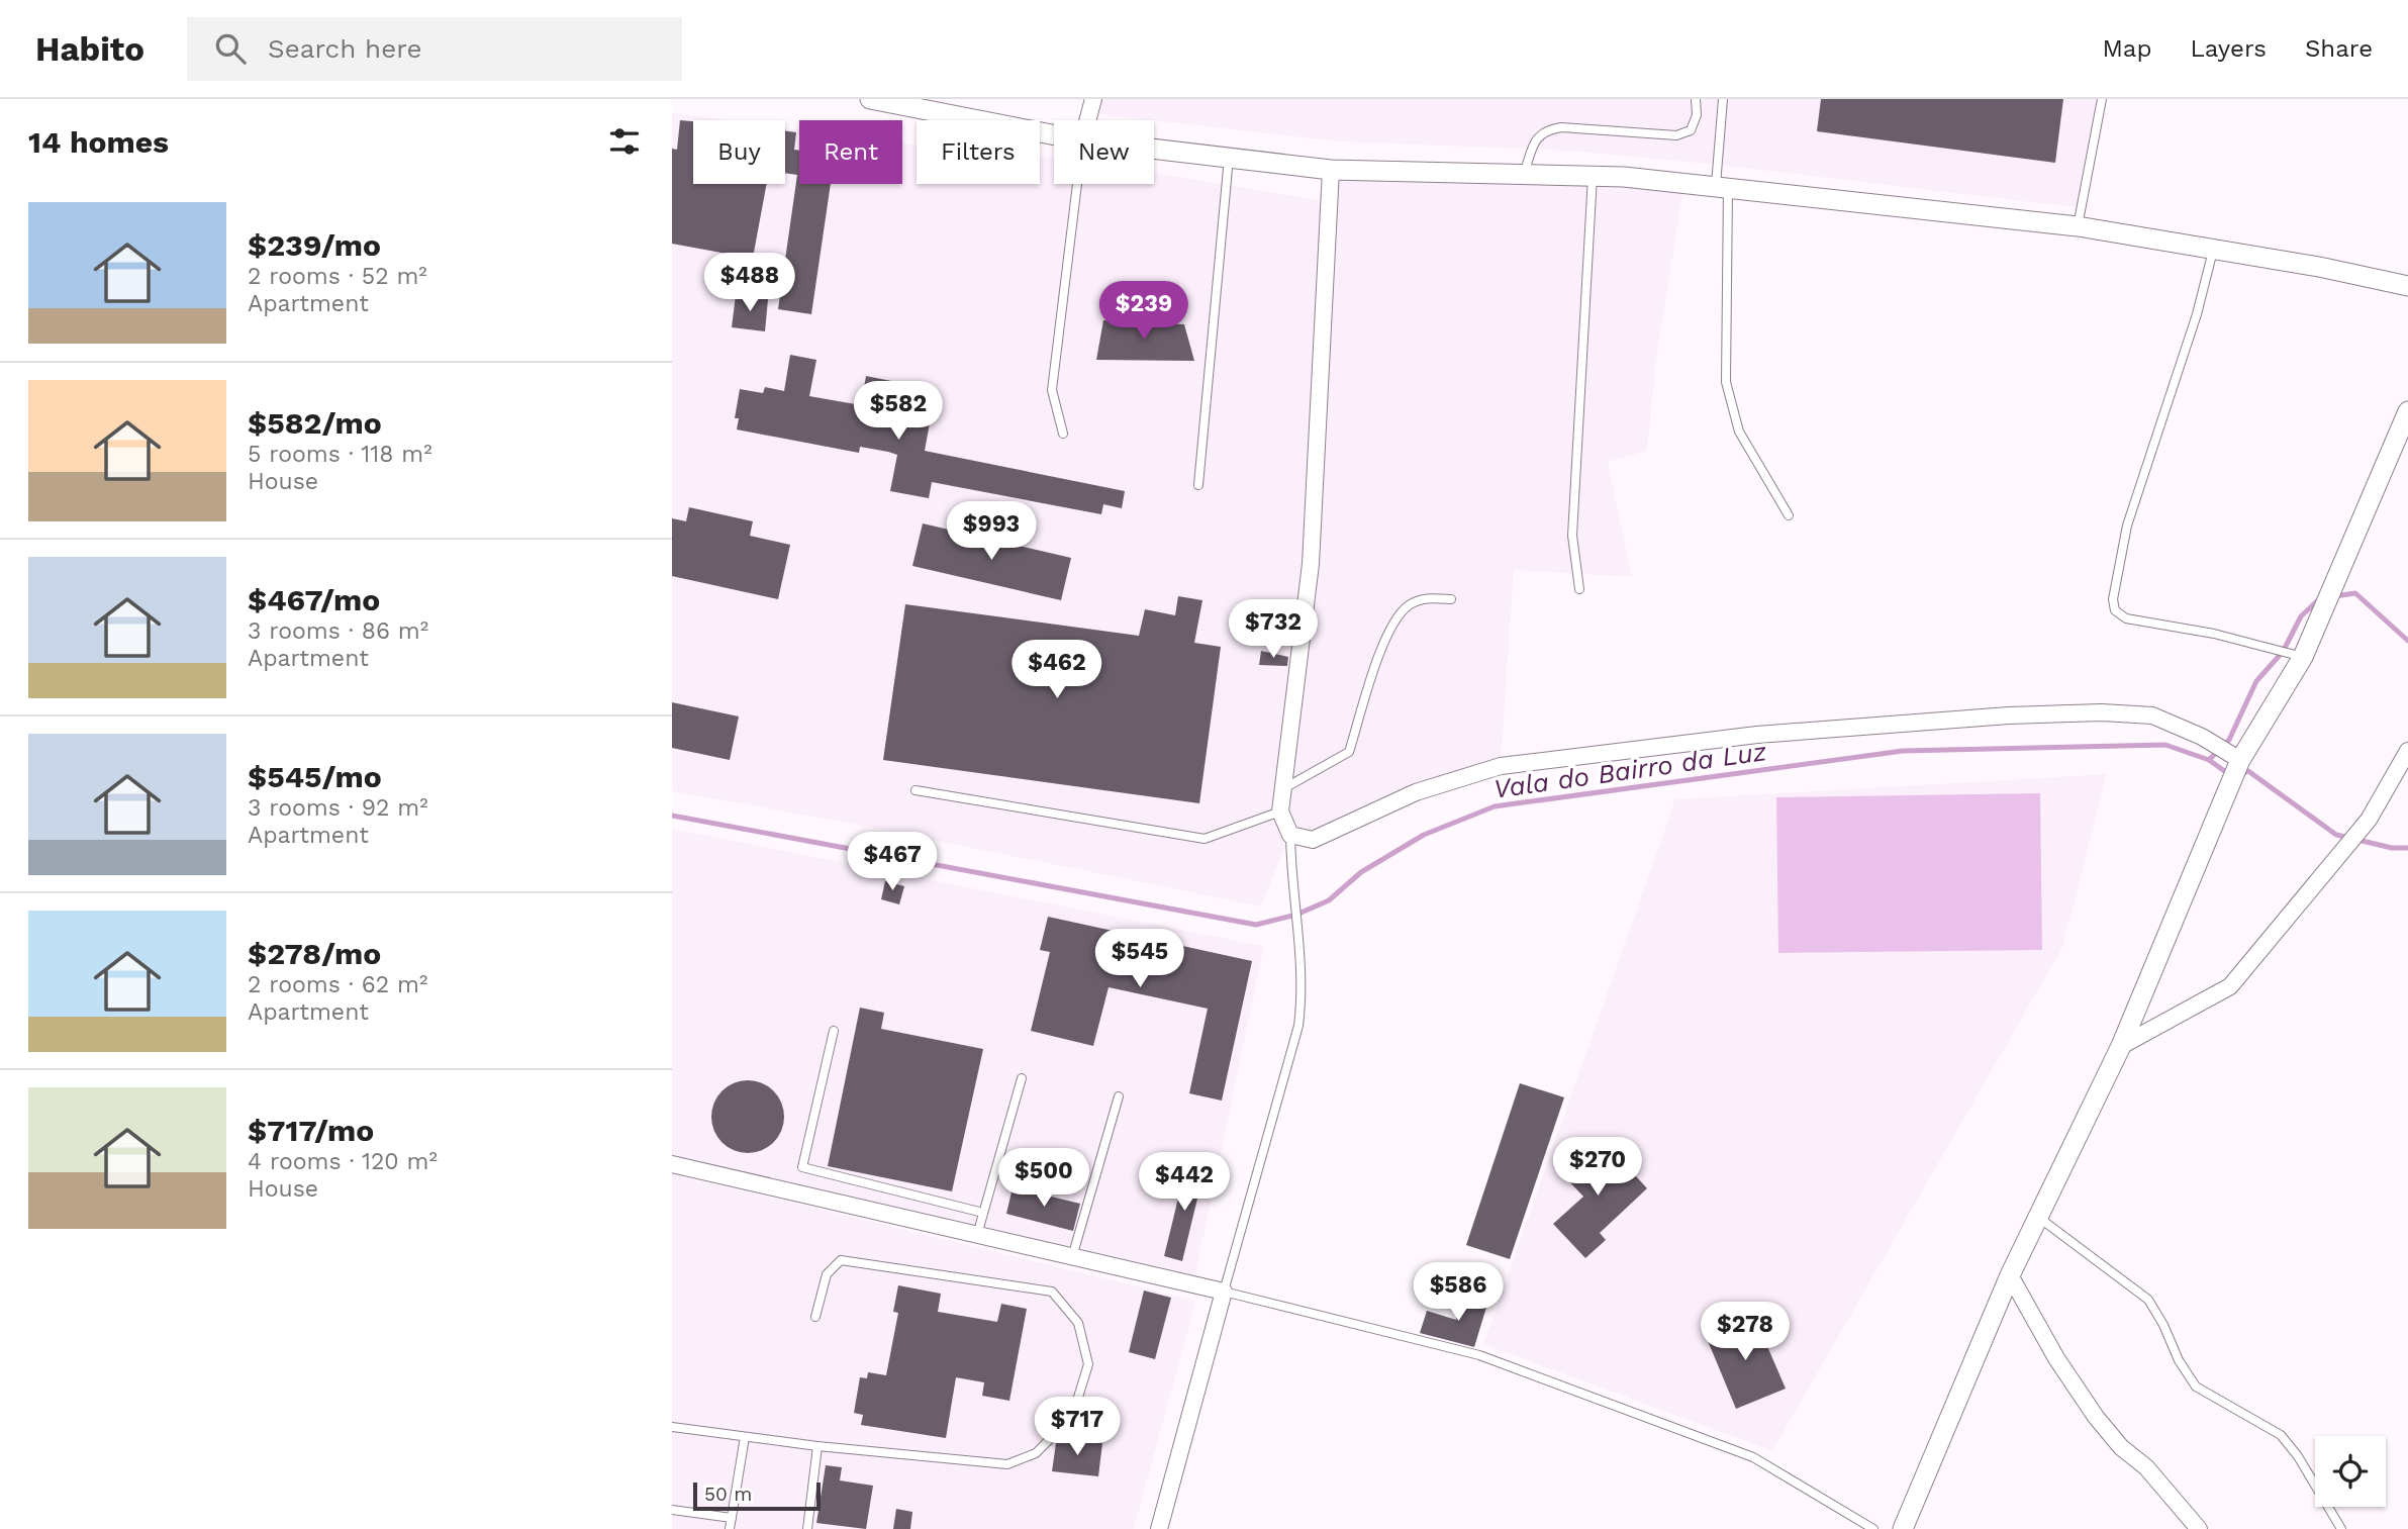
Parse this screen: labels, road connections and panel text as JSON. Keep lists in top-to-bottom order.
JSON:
{
  "water": ["Vala do Bairro da Luz"],
  "scale_bar": "50 m",
  "page": {
    "header": "Habito",
    "search": "Search here",
    "nav": ["Map", "Layers", "Share"],
    "heading": "14 homes",
    "chip": [
      "Buy",
      "Rent",
      "Filters",
      "New"
    ],
    "list": [
      {
        "name": "$239/mo",
        "note": "2 rooms · 52 m² · Apartment"
      },
      {
        "name": "$582/mo",
        "note": "5 rooms · 118 m² · House"
      },
      {
        "name": "$467/mo",
        "note": "3 rooms · 86 m² · Apartment"
      },
      {
        "name": "$545/mo",
        "note": "3 rooms · 92 m² · Apartment"
      },
      {
        "name": "$278/mo",
        "note": "2 rooms · 62 m² · Apartment"
      },
      {
        "name": "$717/mo",
        "note": "4 rooms · 120 m² · House"
      }
    ],
    "price": [
      "$488",
      "$239",
      "$582",
      "$993",
      "$732",
      "$462",
      "$467",
      "$545",
      "$270",
      "$500",
      "$442",
      "$586",
      "$278",
      "$717"
    ],
    "scale": "50 m"
  }
}
